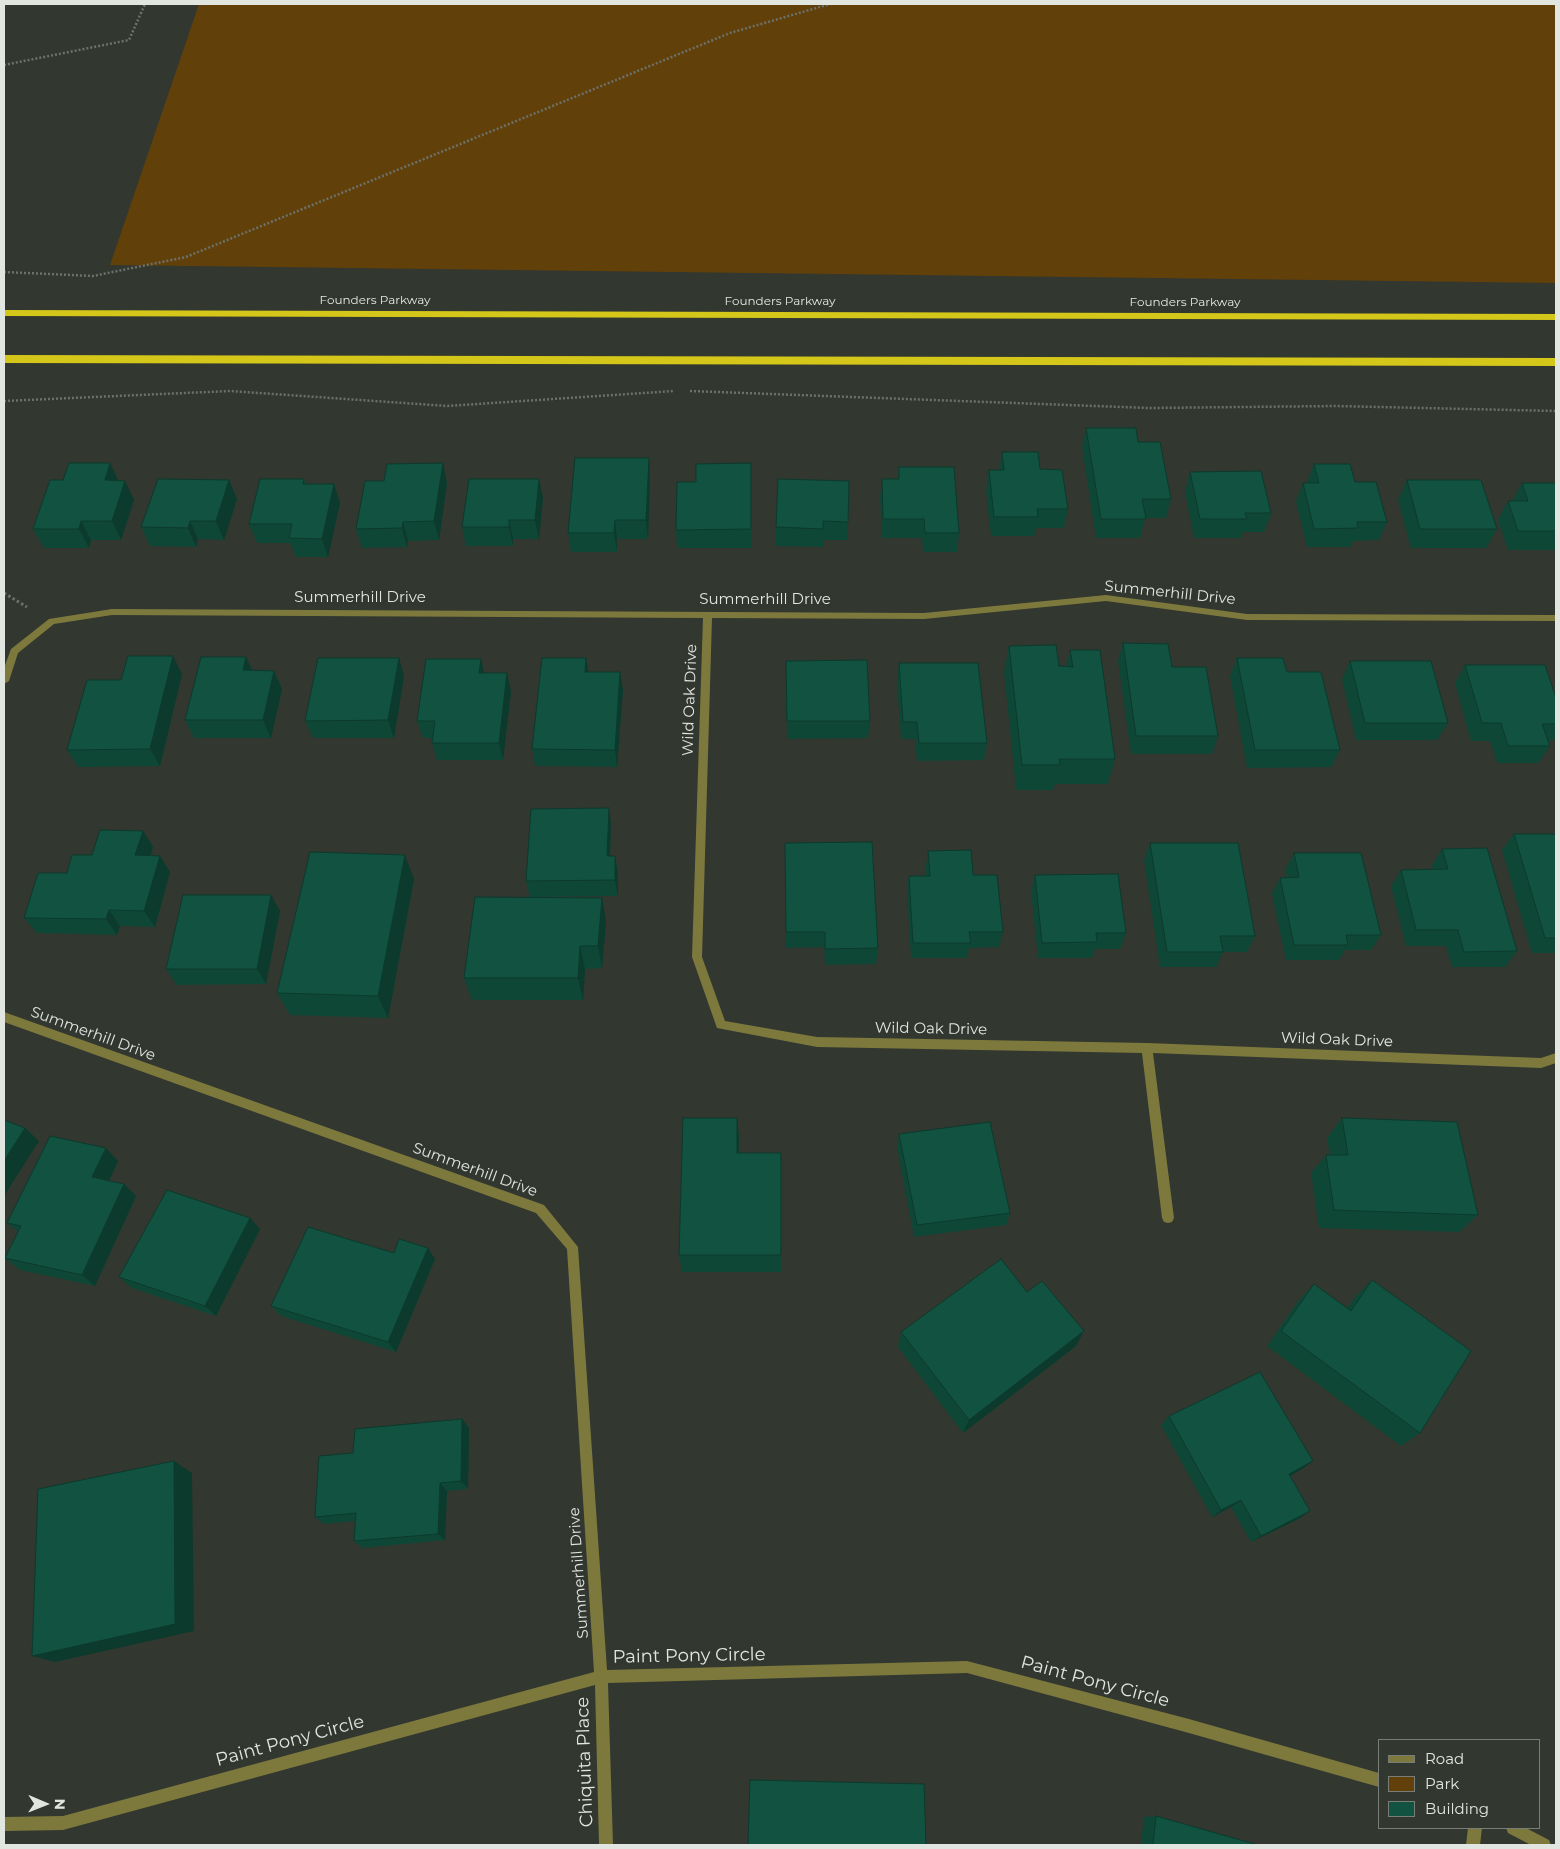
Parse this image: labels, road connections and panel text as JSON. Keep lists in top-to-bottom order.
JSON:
{
  "streets": {
    "highway": ["Founders Parkway"],
    "street": [
      "Summerhill Drive",
      "Wild Oak Drive",
      "Paint Pony Circle",
      "Chiquita Place"
    ]
  },
  "crossings": [
    ["Summerhill Drive", "Wild Oak Drive"],
    ["Summerhill Drive", "Paint Pony Circle"],
    ["Summerhill Drive", "Chiquita Place"],
    ["Paint Pony Circle", "Chiquita Place"]
  ],
  "legend": ["Road", "Park", "Building"],
  "north": "right"
}
